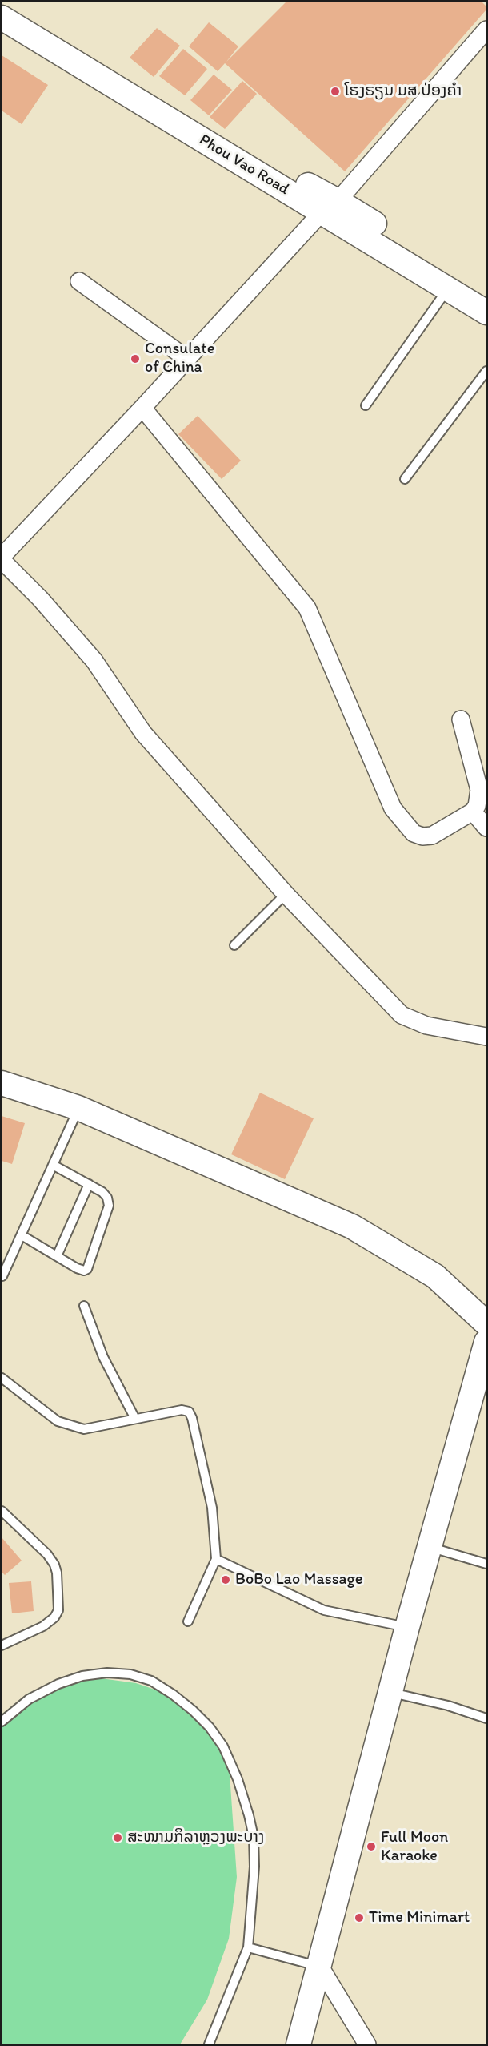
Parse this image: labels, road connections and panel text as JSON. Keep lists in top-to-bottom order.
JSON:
{
  "streets": {
    "street": ["Phou Vao Road"]
  },
  "places": [
    "ໂຮງຣຽນ ມສ ປ່ອງຄຳ",
    "Consulate of China",
    "BoBo Lao Massage",
    "ສະໜາມກິລາຫຼວງພະບາງ",
    "Full Moon Karaoke",
    "Time Minimart"
  ]
}
